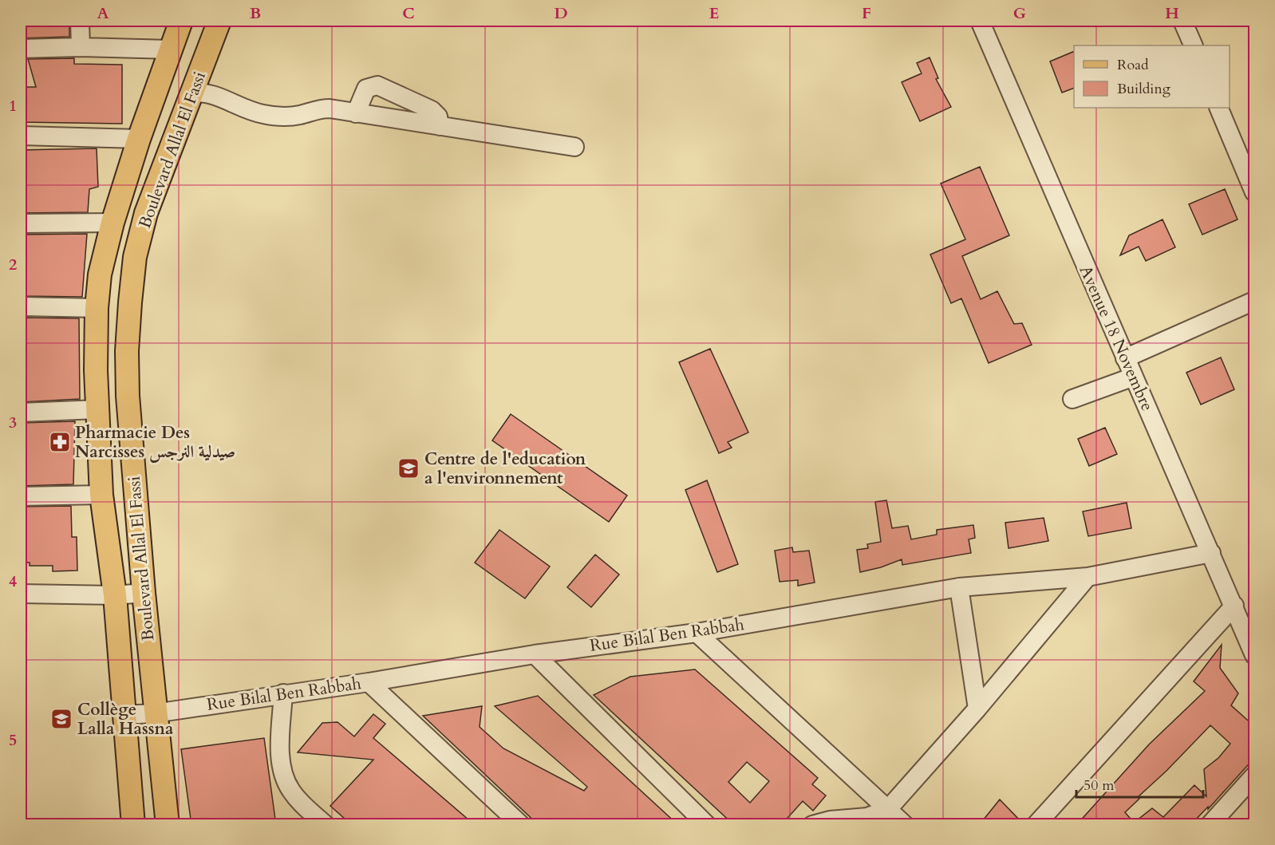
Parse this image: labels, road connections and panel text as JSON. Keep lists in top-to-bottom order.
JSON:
{
  "streets": {
    "main road": ["Boulevard Allal El Fassi"],
    "street": ["Avenue 18 Novembre", "Rue Bilal Ben Rabbah"]
  },
  "crossings": [
    ["Boulevard Allal El Fassi", "Rue Bilal Ben Rabbah"],
    ["Avenue 18 Novembre", "Rue Bilal Ben Rabbah"]
  ],
  "places": {
    "pharmacy": ["Pharmacie Des Narcisses صيدلية النرجس"],
    "school or university": ["Centre de l'education a l'environnement", "Collège Lalla Hassna"]
  },
  "legend": ["Road", "Building"],
  "scale_bar": "50 m",
  "grid": {
    "columns": [
      "A",
      "B",
      "C",
      "D",
      "E",
      "F",
      "G",
      "H"
    ],
    "rows": [
      "1",
      "2",
      "3",
      "4",
      "5"
    ]
  }
}
